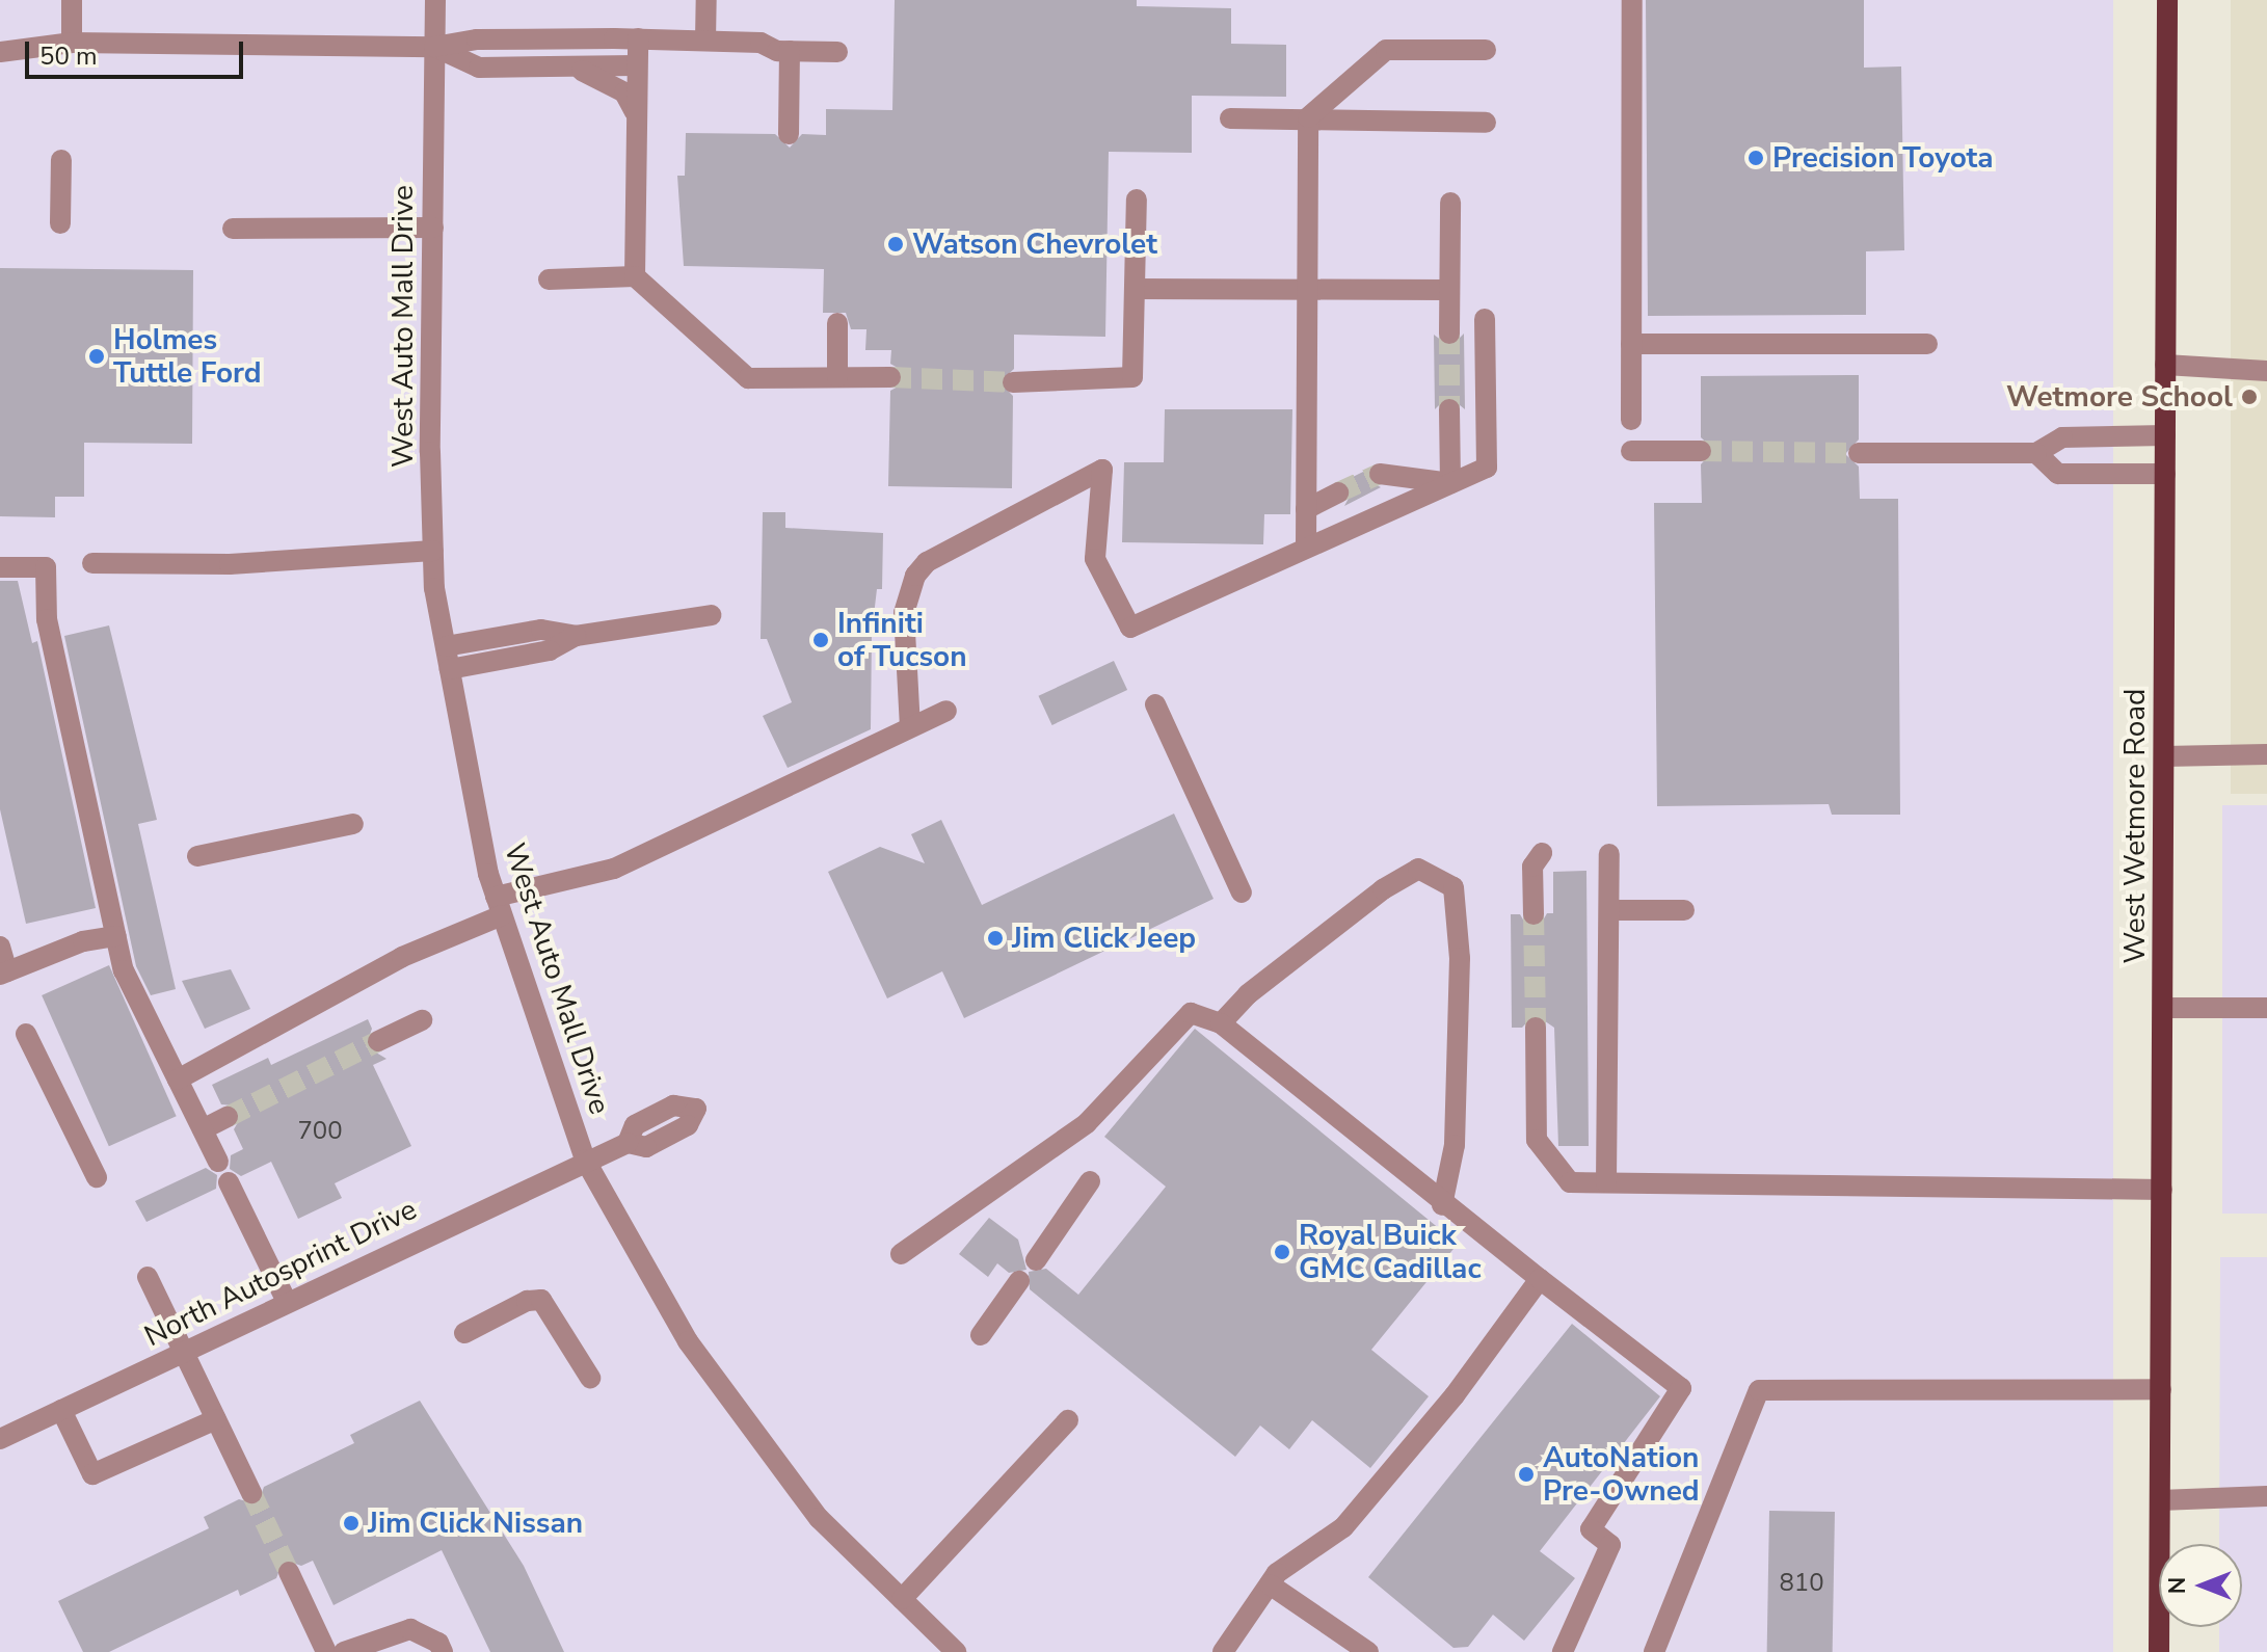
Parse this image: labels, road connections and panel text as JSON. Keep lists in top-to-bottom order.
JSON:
{
  "streets": {
    "main road": ["West Wetmore Road"],
    "street": ["West Auto Mall Drive", "North Autosprint Drive"]
  },
  "crossings": [
    ["West Auto Mall Drive", "North Autosprint Drive"]
  ],
  "places": [
    "Precision Toyota",
    "Watson Chevrolet",
    "Holmes Tuttle Ford",
    "Wetmore School",
    "Infiniti of Tucson",
    "Jim Click Jeep",
    "Royal Buick GMC Cadillac",
    "AutoNation Pre-Owned",
    "Jim Click Nissan"
  ],
  "house_numbers": ["700", "810"],
  "scale_bar": "50 m",
  "north": "left"
}
